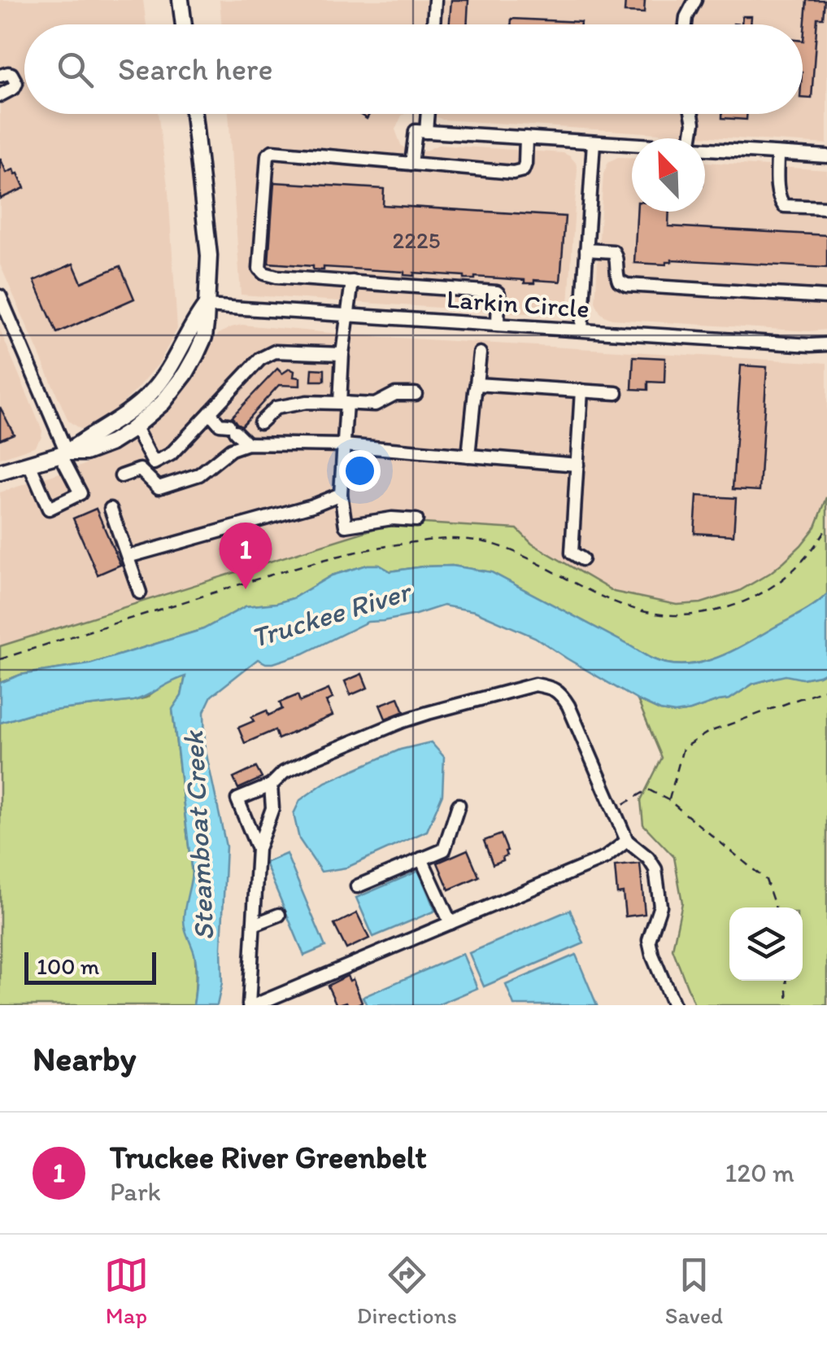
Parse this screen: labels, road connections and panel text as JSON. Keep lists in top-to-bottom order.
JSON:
{
  "streets": {
    "street": ["Larkin Circle"]
  },
  "water": ["Truckee River", "Steamboat Creek"],
  "house_numbers": ["2225"],
  "scale_bar": "100 m",
  "north": "top left",
  "page": {
    "search": "Search here",
    "pins": "1",
    "scale": "100 m",
    "heading": "Nearby",
    "list": [
      {
        "mark": "1",
        "name": "Truckee River Greenbelt",
        "note": "Park",
        "value": "120 m"
      }
    ],
    "nav": ["Map", "Directions", "Saved"]
  }
}
